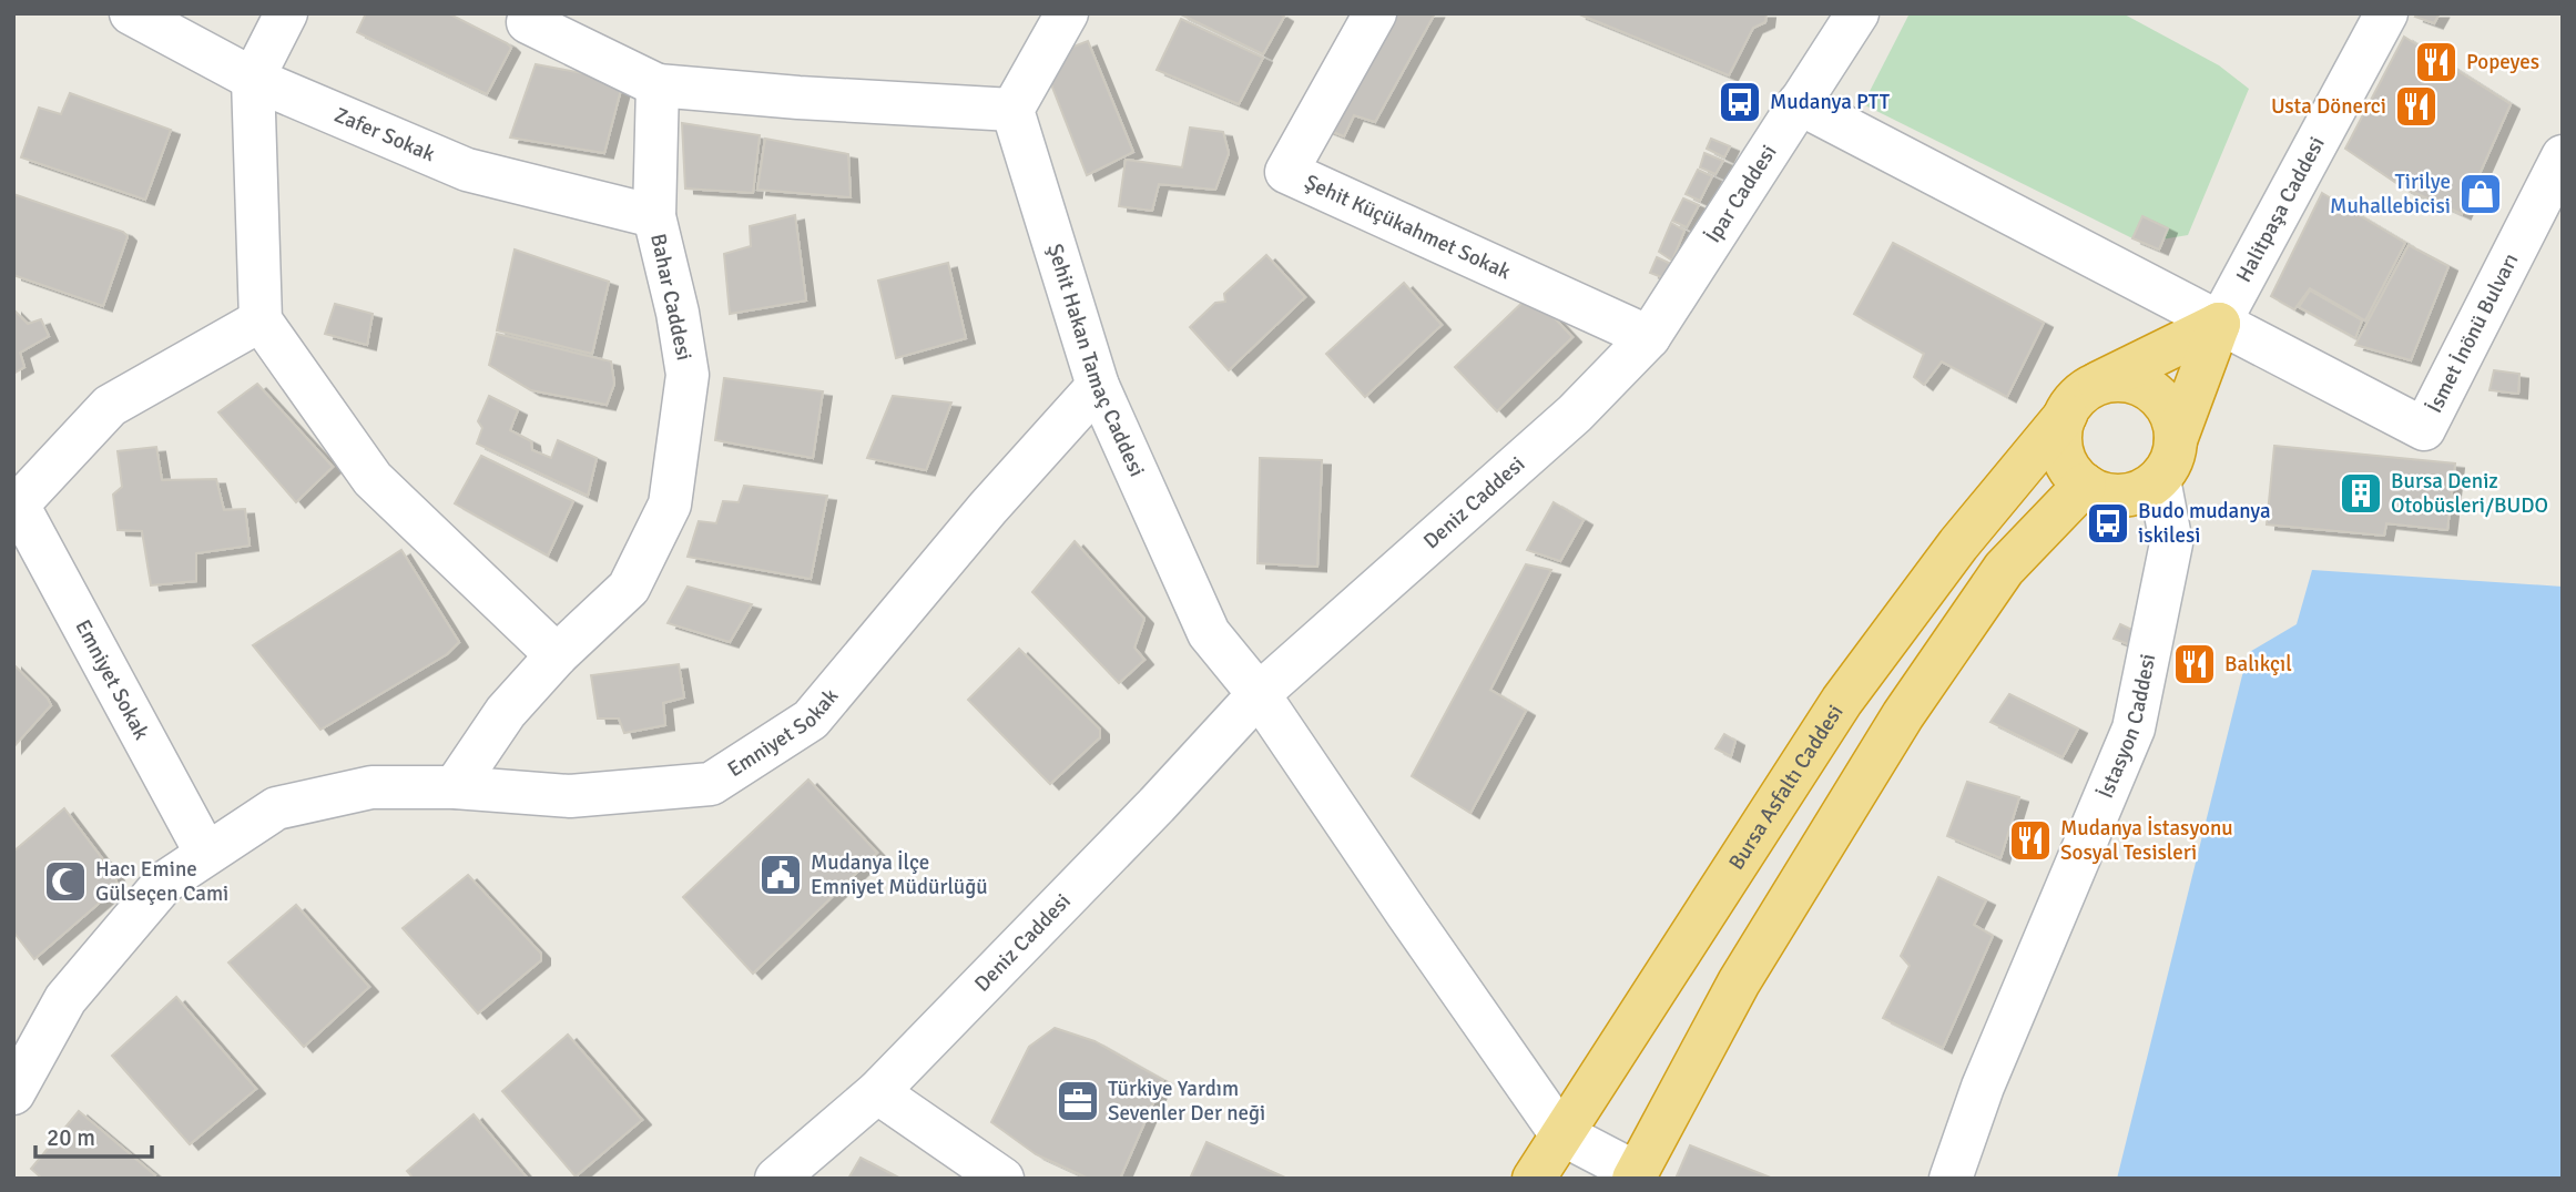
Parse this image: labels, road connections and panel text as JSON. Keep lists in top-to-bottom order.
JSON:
{
  "streets": {
    "highway": ["Bursa Asfaltı Caddesi"],
    "street": [
      "Zafer Sokak",
      "İpar Caddesi",
      "Halitpaşa Caddesi",
      "Şehit Küçükahmet Sokak",
      "Bahar Caddesi",
      "İsmet İnönü Bulvarı",
      "Şehit Hakan Tamaç Caddesi",
      "Deniz Caddesi",
      "Emniyet Sokak",
      "İstasyon Caddesi"
    ]
  },
  "crossings": [
    ["Zafer Sokak", "Bahar Caddesi"],
    ["İpar Caddesi", "Şehit Küçükahmet Sokak"],
    ["İpar Caddesi", "Deniz Caddesi"],
    ["Halitpaşa Caddesi", "İsmet İnönü Bulvarı"],
    ["Şehit Küçükahmet Sokak", "Deniz Caddesi"],
    ["Bahar Caddesi", "Emniyet Sokak"],
    ["Şehit Hakan Tamaç Caddesi", "Deniz Caddesi"],
    ["Şehit Hakan Tamaç Caddesi", "Emniyet Sokak"],
    ["İstasyon Caddesi", "Bursa Asfaltı Caddesi"]
  ],
  "places": {
    "restaurant": [
      "Popeyes",
      "Usta Dönerci",
      "Balıkçıl",
      "Mudanya İstasyonu Sosyal Tesisleri"
    ],
    "bus stop": ["Mudanya PTT", "Budo mudanya iskilesi"],
    "shop": ["Tirilye Muhallebicisi"],
    "building": ["Bursa Deniz Otobüsleri/BUDO"],
    "public building": ["Mudanya İlçe Emniyet Müdürlüğü"],
    "mosque": ["Hacı Emine Gülseçen Cami"],
    "office": ["Türkiye Yardım Sevenler Der neği"]
  },
  "scale_bar": "20 m"
}
